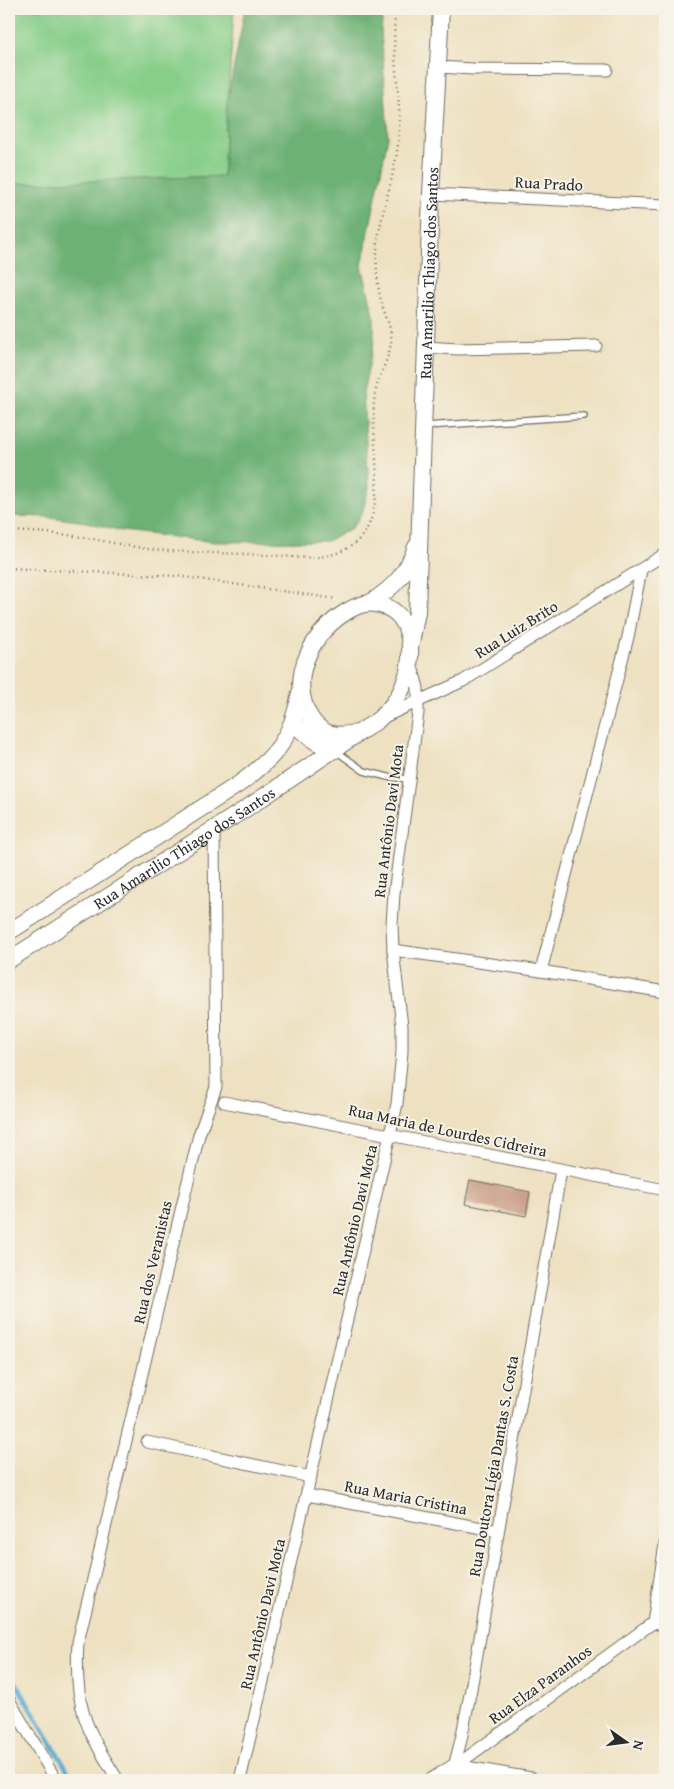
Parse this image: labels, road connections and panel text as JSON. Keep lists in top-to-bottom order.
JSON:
{
  "streets": {
    "main road": ["Rua Amarilio Thiago dos Santos"],
    "street": [
      "Rua Prado",
      "Rua Luiz Brito",
      "Rua Antônio Davi Mota",
      "Rua Maria de Lourdes Cidreira",
      "Rua dos Veranistas",
      "Rua Doutora Lígia Dantas S. Costa",
      "Rua Maria Cristina",
      "Rua Elza Paranhos"
    ]
  },
  "crossings": [
    ["Rua Prado", "Rua Amarilio Thiago dos Santos"],
    ["Rua Amarilio Thiago dos Santos", "Rua Luiz Brito"],
    ["Rua Amarilio Thiago dos Santos", "Rua Antônio Davi Mota"],
    ["Rua Amarilio Thiago dos Santos", "Rua dos Veranistas"],
    ["Rua Luiz Brito", "Rua Antônio Davi Mota"],
    ["Rua Antônio Davi Mota", "Rua Maria de Lourdes Cidreira"],
    ["Rua Antônio Davi Mota", "Rua Maria Cristina"],
    ["Rua Maria de Lourdes Cidreira", "Rua Doutora Lígia Dantas S. Costa"],
    ["Rua Doutora Lígia Dantas S. Costa", "Rua Maria Cristina"],
    ["Rua Doutora Lígia Dantas S. Costa", "Rua Elza Paranhos"]
  ],
  "north": "right"
}
